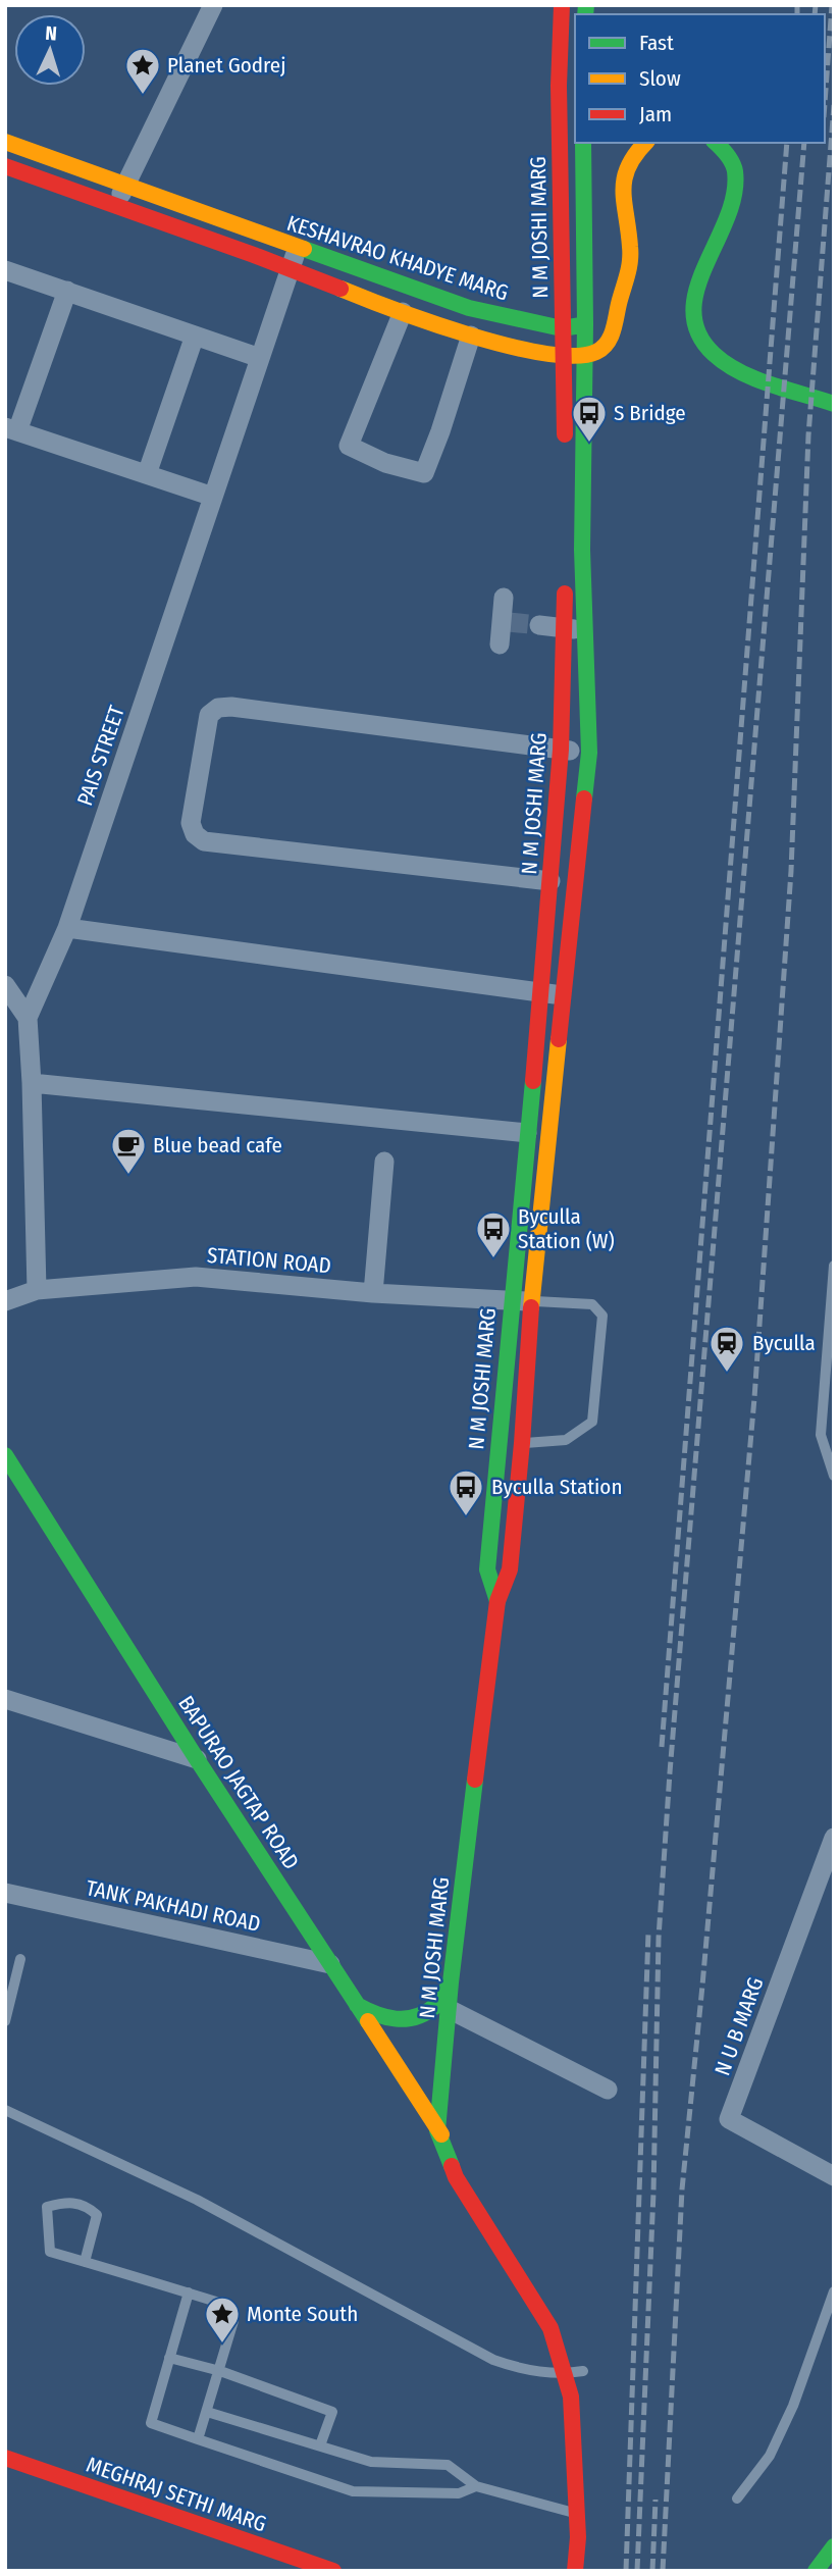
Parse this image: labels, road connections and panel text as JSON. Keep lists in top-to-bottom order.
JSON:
{
  "streets": {
    "main road": [
      "N M JOSHI MARG",
      "KESHAVRAO KHADYE MARG",
      "BAPURAO JAGTAP ROAD",
      "MEGHRAJ SETHI MARG"
    ],
    "street": [
      "PAIS STREET",
      "STATION ROAD",
      "TANK PAKHADI ROAD",
      "N U B MARG"
    ]
  },
  "crossings": [
    ["N M JOSHI MARG", "KESHAVRAO KHADYE MARG"],
    ["N M JOSHI MARG", "STATION ROAD"],
    ["N M JOSHI MARG", "BAPURAO JAGTAP ROAD"],
    ["KESHAVRAO KHADYE MARG", "PAIS STREET"],
    ["PAIS STREET", "STATION ROAD"],
    ["BAPURAO JAGTAP ROAD", "TANK PAKHADI ROAD"]
  ],
  "places": {
    "place": ["Planet Godrej", "Monte South"],
    "bus stop": ["S Bridge", "Byculla Station (W)", "Byculla Station"],
    "cafe": ["Blue bead cafe"],
    "station": ["Byculla"]
  },
  "legend": ["Fast", "Slow", "Jam"],
  "north": "top"
}
